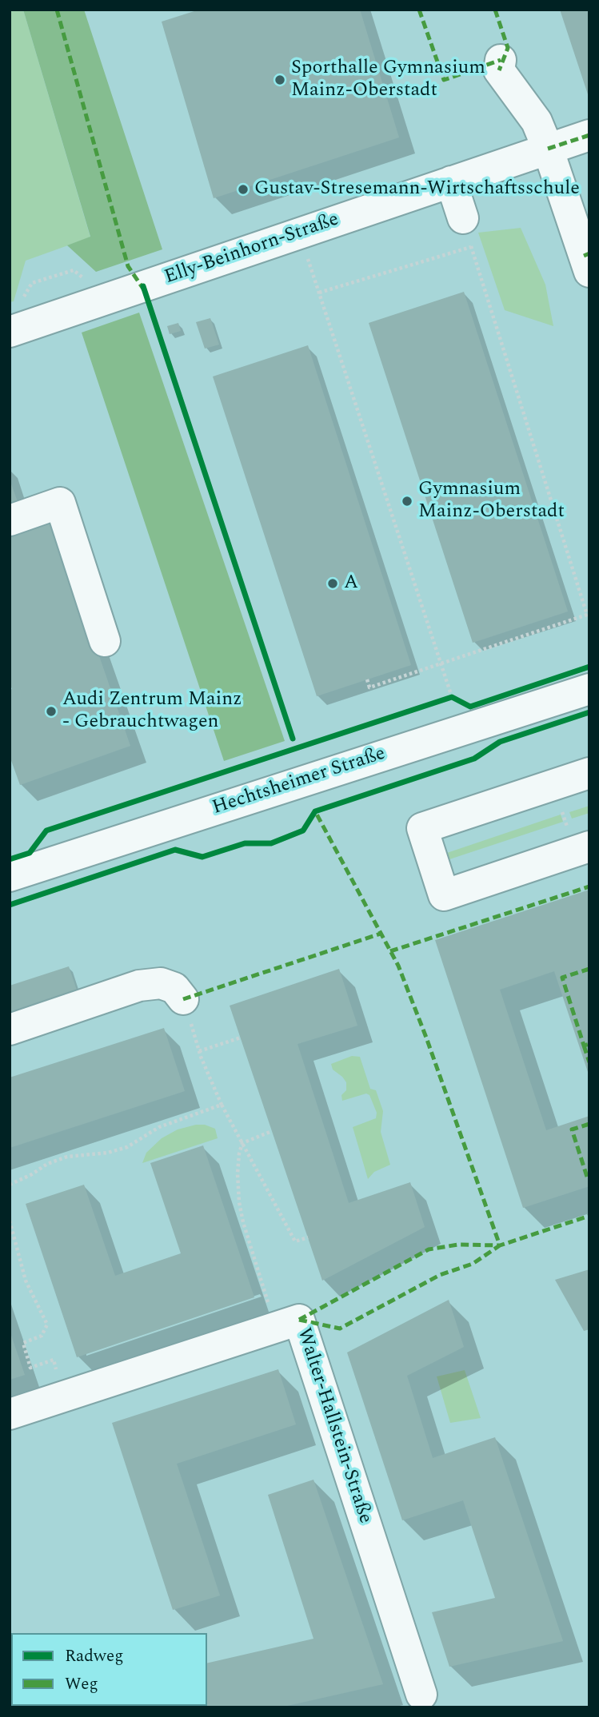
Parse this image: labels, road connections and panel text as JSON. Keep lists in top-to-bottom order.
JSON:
{
  "streets": {
    "street": ["Elly-Beinhorn-Straße", "Hechtsheimer Straße", "Walter-Hallstein-Straße"]
  },
  "places": [
    "Sporthalle Gymnasium Mainz-Oberstadt",
    "Gustav-Stresemann-Wirtschaftsschule",
    "Gymnasium Mainz-Oberstadt",
    "A",
    "Audi Zentrum Mainz - Gebrauchtwagen"
  ],
  "legend": ["Radweg", "Weg"]
}
